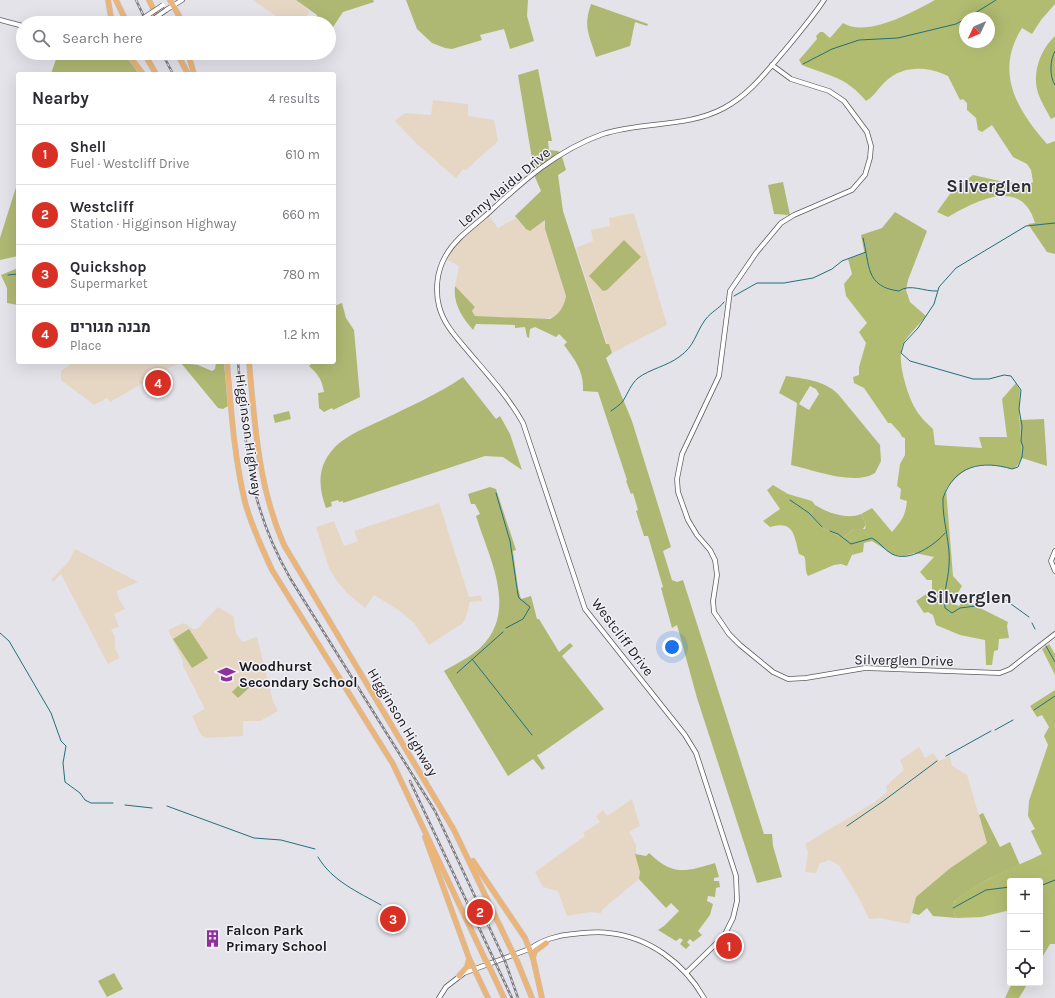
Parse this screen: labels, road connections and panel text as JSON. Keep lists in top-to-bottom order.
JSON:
{
  "streets": {
    "highway": ["Higginson Highway"],
    "street": ["Lenny Naidu Drive", "Westcliff Drive", "Silverglen Drive"]
  },
  "crossings": [
    ["Lenny Naidu Drive", "Westcliff Drive"],
    ["Lenny Naidu Drive", "Silverglen Drive"]
  ],
  "districts": ["Silverglen", "Silverglen"],
  "places": {
    "school or university": ["Woodhurst Secondary School"],
    "building": ["Falcon Park Primary School"]
  },
  "north": "bottom left",
  "page": {
    "search": "Search here",
    "heading": ["Nearby", "4 results"],
    "list": [
      {
        "mark": "1",
        "name": "Shell",
        "note": "Fuel · Westcliff Drive",
        "value": "610 m"
      },
      {
        "mark": "2",
        "name": "Westcliff",
        "note": "Station · Higginson Highway",
        "value": "660 m"
      },
      {
        "mark": "3",
        "name": "Quickshop",
        "note": "Supermarket",
        "value": "780 m"
      },
      {
        "mark": "4",
        "name": "מבנה מגורים",
        "note": "Place",
        "value": "1.2 km"
      }
    ],
    "pins": [
      "4",
      "2",
      "3",
      "1"
    ],
    "map_buttons": ["+", "−"]
  }
}
